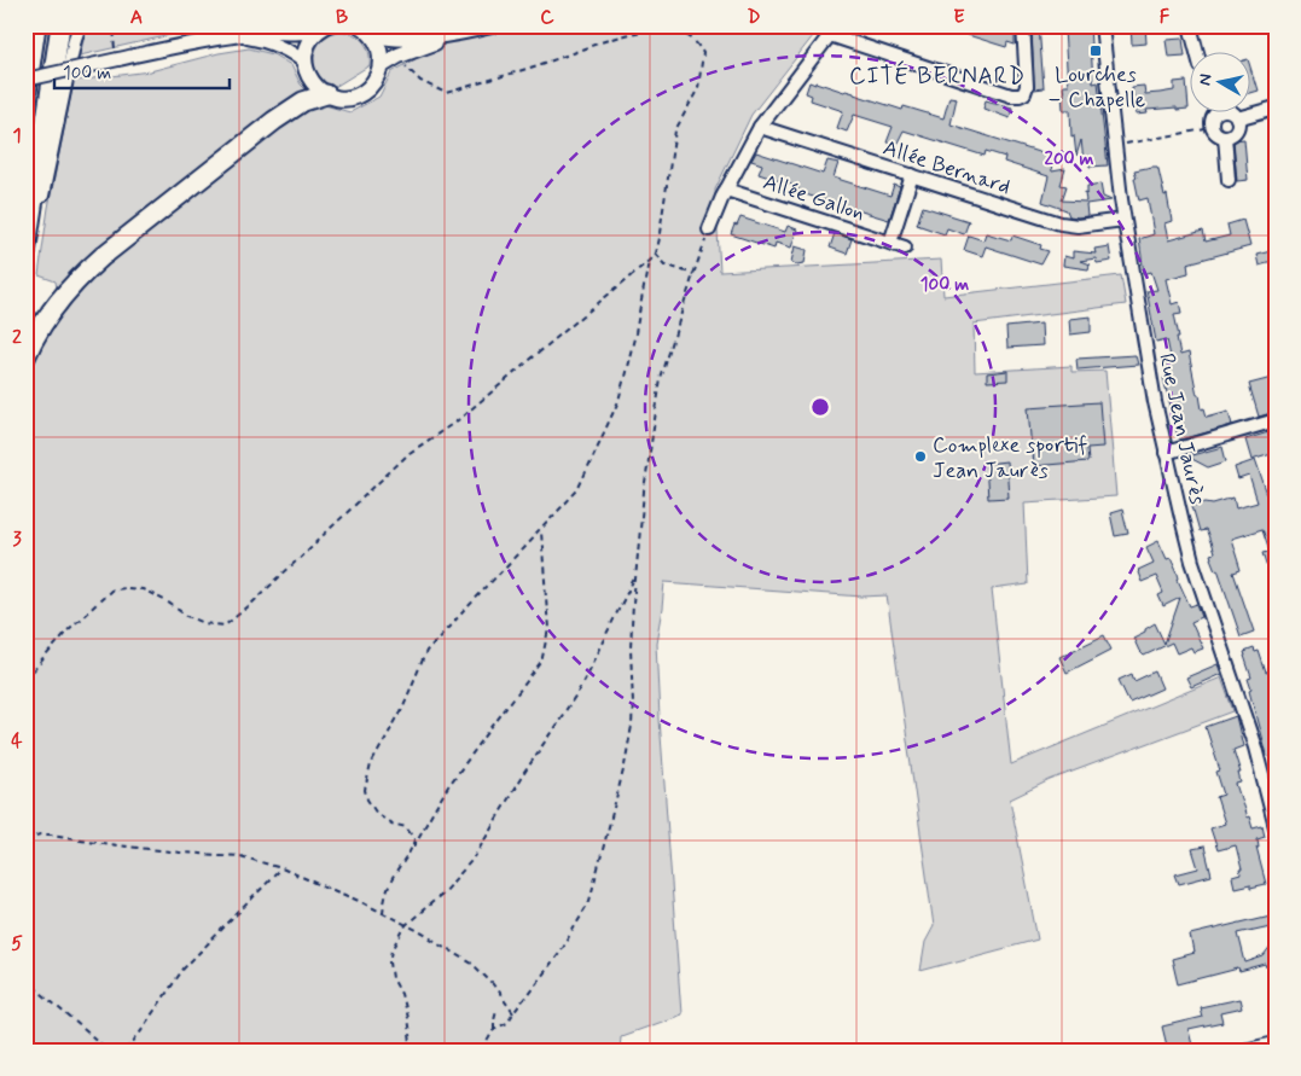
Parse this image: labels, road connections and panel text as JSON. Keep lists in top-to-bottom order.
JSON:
{
  "streets": {
    "street": ["Allée Bernard", "Allée Gallon", "Rue Jean Jaurès"]
  },
  "crossings": [
    ["Allée Bernard", "Rue Jean Jaurès"]
  ],
  "districts": ["CITÉ BERNARD"],
  "places": {
    "transit": ["Lourches – Chapelle"],
    "other": ["Complexe sportif Jean Jaurès"]
  },
  "scale_bar": "100 m",
  "north": "left",
  "grid": {
    "columns": [
      "A",
      "B",
      "C",
      "D",
      "E",
      "F"
    ],
    "rows": [
      "1",
      "2",
      "3",
      "4",
      "5"
    ]
  },
  "rings": ["200 m", "100 m"]
}
